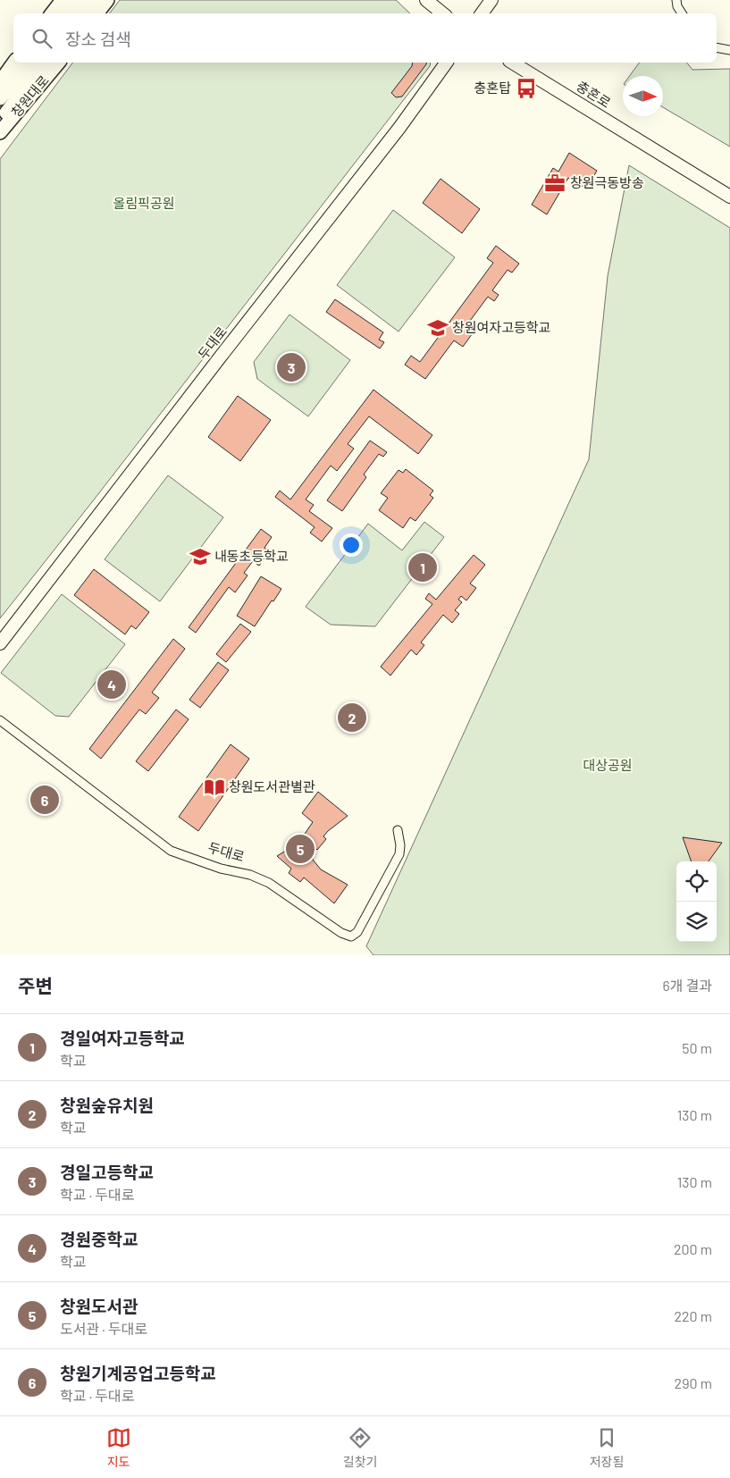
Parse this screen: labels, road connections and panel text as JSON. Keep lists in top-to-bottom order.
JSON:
{
  "streets": {
    "main road": ["창원대로"],
    "street": ["충혼로", "두대로"]
  },
  "parks": ["올림픽공원", "대상공원"],
  "places": {
    "bus stop": ["충혼탑"],
    "office": ["창원극동방송"],
    "school or university": ["창원여자고등학교", "내동초등학교"],
    "library": ["창원도서관별관"]
  },
  "north": "right",
  "page": {
    "search": "장소 검색",
    "pins": [
      "3",
      "1",
      "4",
      "2",
      "6",
      "5"
    ],
    "heading": ["주변", "6개 결과"],
    "list": [
      {
        "mark": "1",
        "name": "경일여자고등학교",
        "note": "학교",
        "value": "50 m"
      },
      {
        "mark": "2",
        "name": "창원숲유치원",
        "note": "학교",
        "value": "130 m"
      },
      {
        "mark": "3",
        "name": "경일고등학교",
        "note": "학교 · 두대로",
        "value": "130 m"
      },
      {
        "mark": "4",
        "name": "경원중학교",
        "note": "학교",
        "value": "200 m"
      },
      {
        "mark": "5",
        "name": "창원도서관",
        "note": "도서관 · 두대로",
        "value": "220 m"
      },
      {
        "mark": "6",
        "name": "창원기계공업고등학교",
        "note": "학교 · 두대로",
        "value": "290 m"
      }
    ],
    "nav": ["지도", "길찾기", "저장됨"]
  }
}
